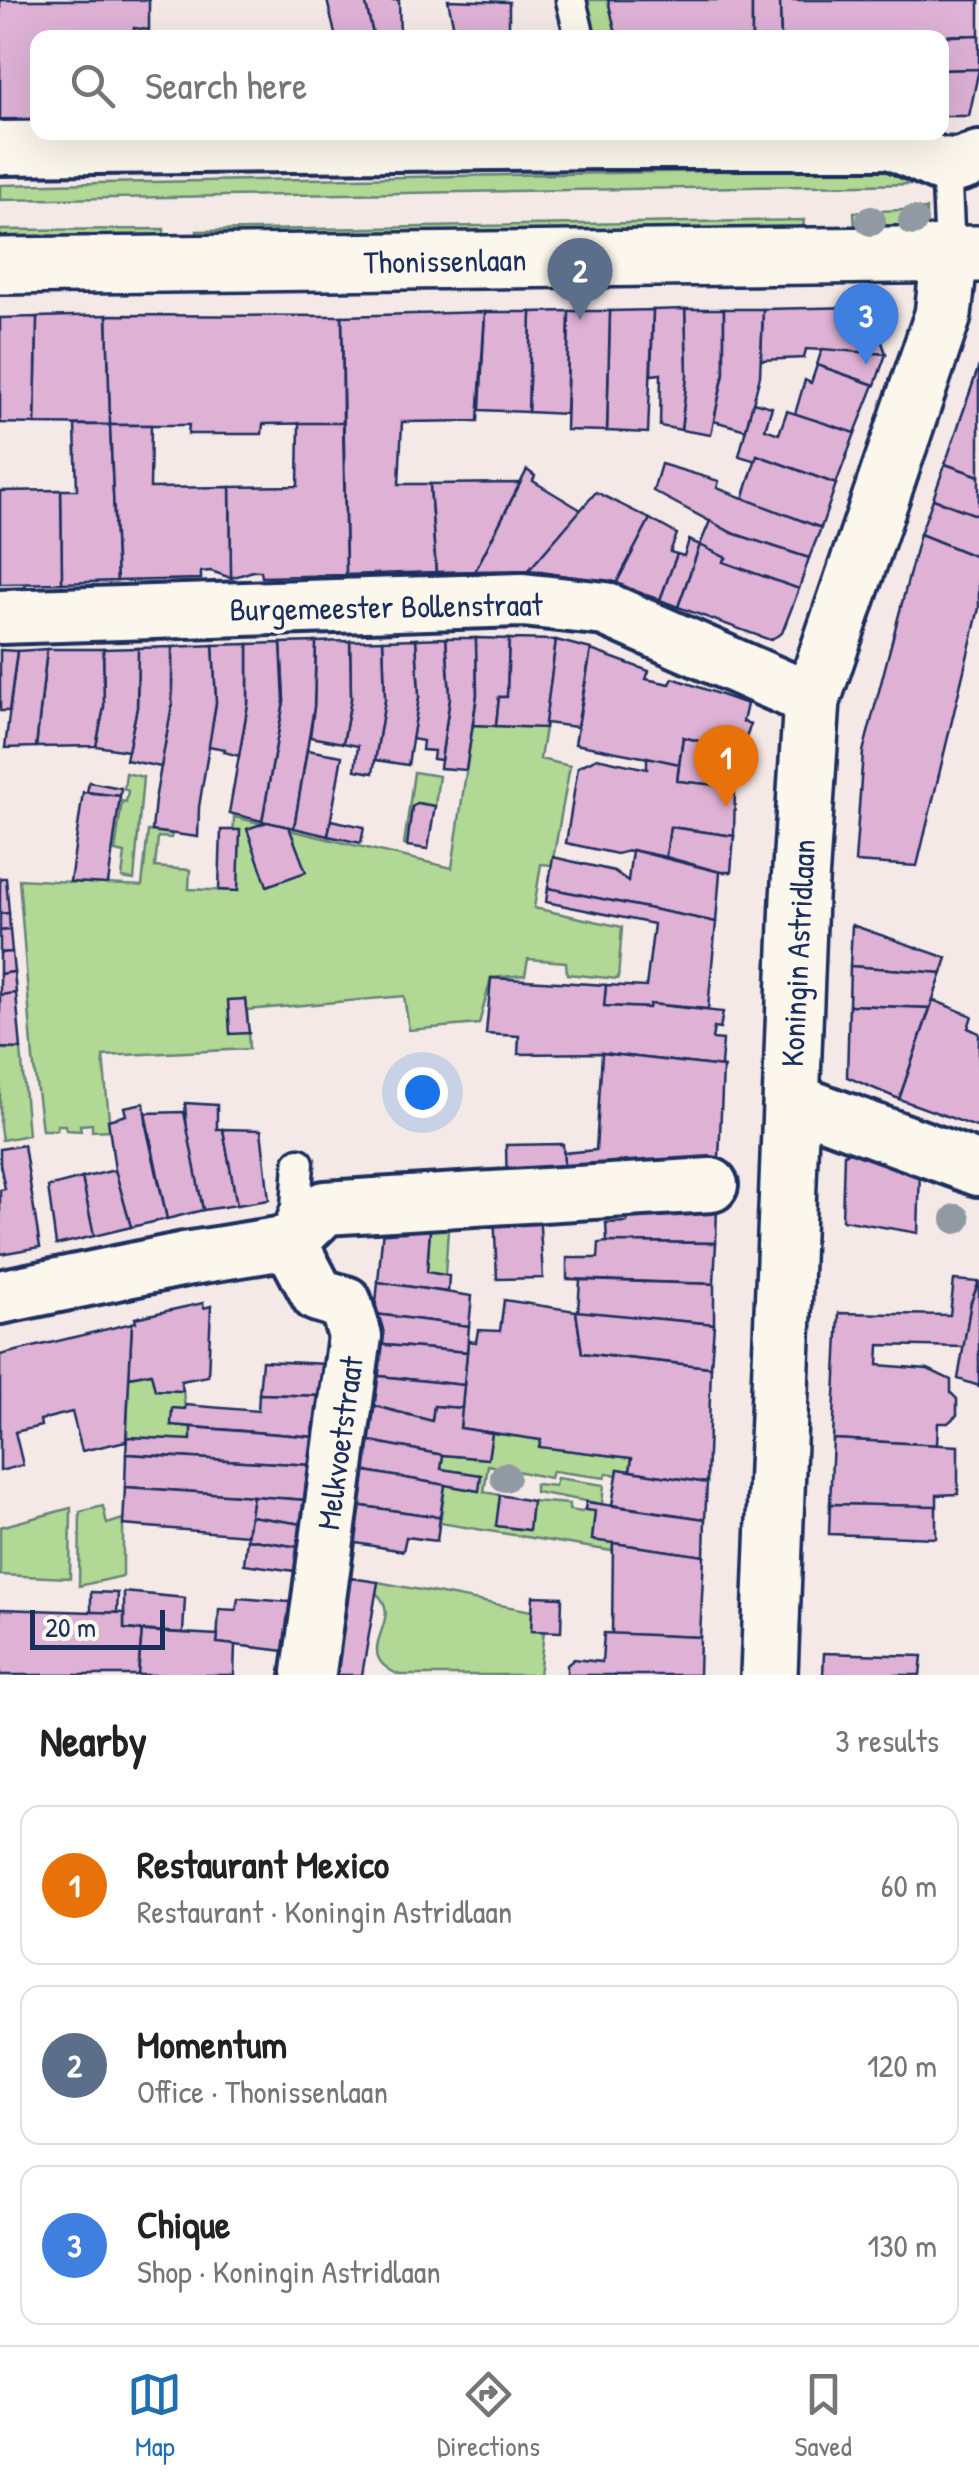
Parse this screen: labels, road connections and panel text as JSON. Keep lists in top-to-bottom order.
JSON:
{
  "streets": {
    "main road": ["Thonissenlaan", "Koningin Astridlaan"],
    "street": ["Burgemeester Bollenstraat", "Melkvoetstraat"]
  },
  "crossings": [
    ["Thonissenlaan", "Koningin Astridlaan"],
    ["Burgemeester Bollenstraat", "Koningin Astridlaan"]
  ],
  "scale_bar": "20 m",
  "page": {
    "search": "Search here",
    "pins": ["2", "3", "1"],
    "scale": "20 m",
    "heading": ["Nearby", "3 results"],
    "list": [
      {
        "mark": "1",
        "name": "Restaurant Mexico",
        "note": "Restaurant · Koningin Astridlaan",
        "value": "60 m"
      },
      {
        "mark": "2",
        "name": "Momentum",
        "note": "Office · Thonissenlaan",
        "value": "120 m"
      },
      {
        "mark": "3",
        "name": "Chique",
        "note": "Shop · Koningin Astridlaan",
        "value": "130 m"
      }
    ],
    "nav": ["Map", "Directions", "Saved"]
  }
}
